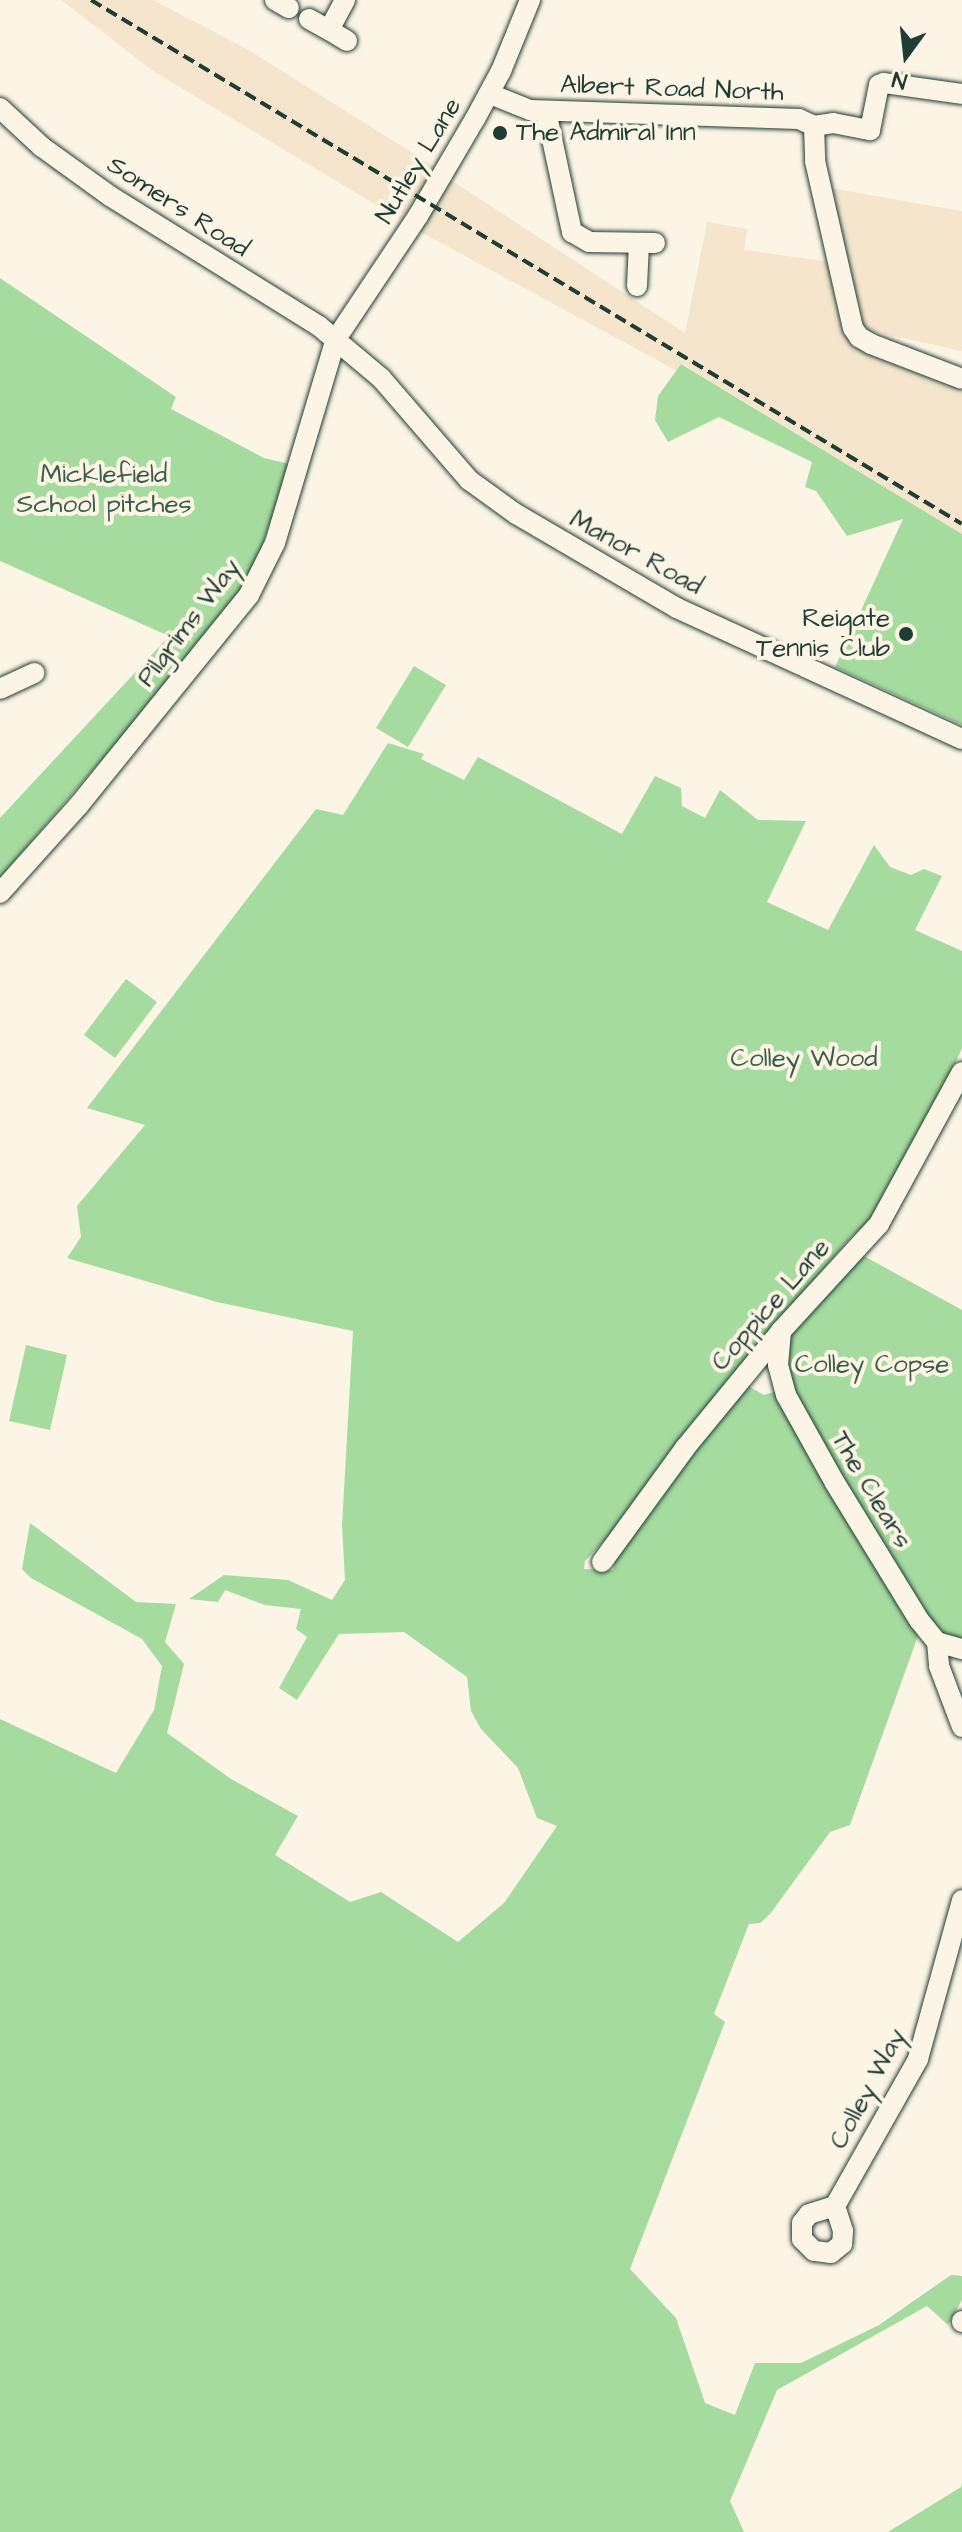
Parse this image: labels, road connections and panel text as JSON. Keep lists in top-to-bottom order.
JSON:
{
  "streets": {
    "street": [
      "Albert Road North",
      "Nutley Lane",
      "Somers Road",
      "Manor Road",
      "Pilgrims Way",
      "Coppice Lane",
      "The Clears",
      "Colley Way"
    ]
  },
  "crossings": [
    ["Albert Road North", "Nutley Lane"],
    ["Nutley Lane", "Somers Road"],
    ["Nutley Lane", "Manor Road"],
    ["Nutley Lane", "Pilgrims Way"],
    ["Somers Road", "Manor Road"],
    ["Somers Road", "Pilgrims Way"],
    ["Manor Road", "Pilgrims Way"],
    ["Coppice Lane", "The Clears"]
  ],
  "parks": ["Micklefield School pitches", "Colley Wood", "Colley Copse"],
  "places": ["The Admiral Inn", "Reigate Tennis Club"],
  "north": "bottom"
}
